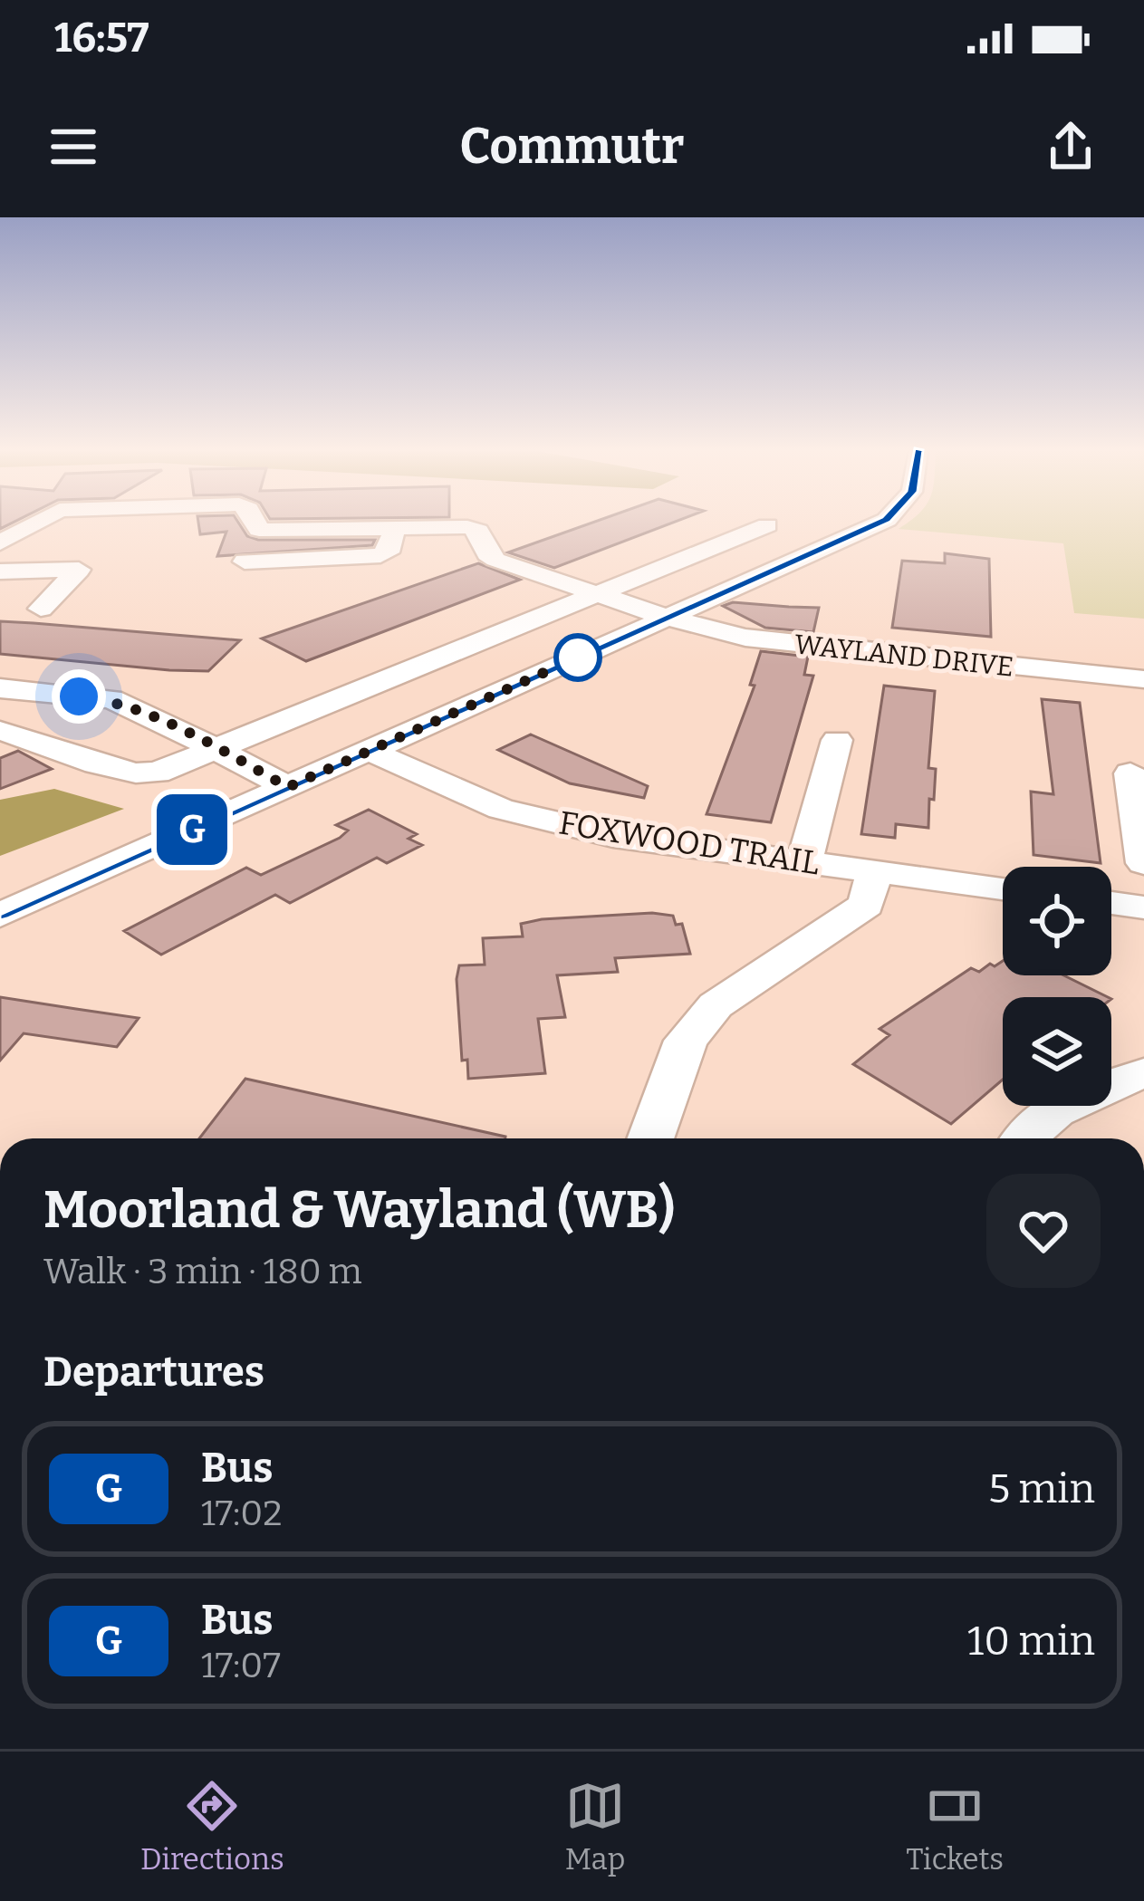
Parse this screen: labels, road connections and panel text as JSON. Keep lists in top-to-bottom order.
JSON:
{
  "streets": {
    "street": ["WAYLAND DRIVE", "FOXWOOD TRAIL"]
  },
  "lines": ["bus line G"],
  "page": {
    "status": "16:57",
    "header": "Commutr",
    "on_map": "G",
    "heading": [
      ["Moorland & Wayland (WB)", "Walk · 3 min · 180 m"],
      "Departures"
    ],
    "list": [
      {
        "mark": "G",
        "name": "Bus",
        "note": "17:02",
        "value": "5 min"
      },
      {
        "mark": "G",
        "name": "Bus",
        "note": "17:07",
        "value": "10 min"
      }
    ],
    "tabs": ["Directions", "Map", "Tickets"]
  }
}
